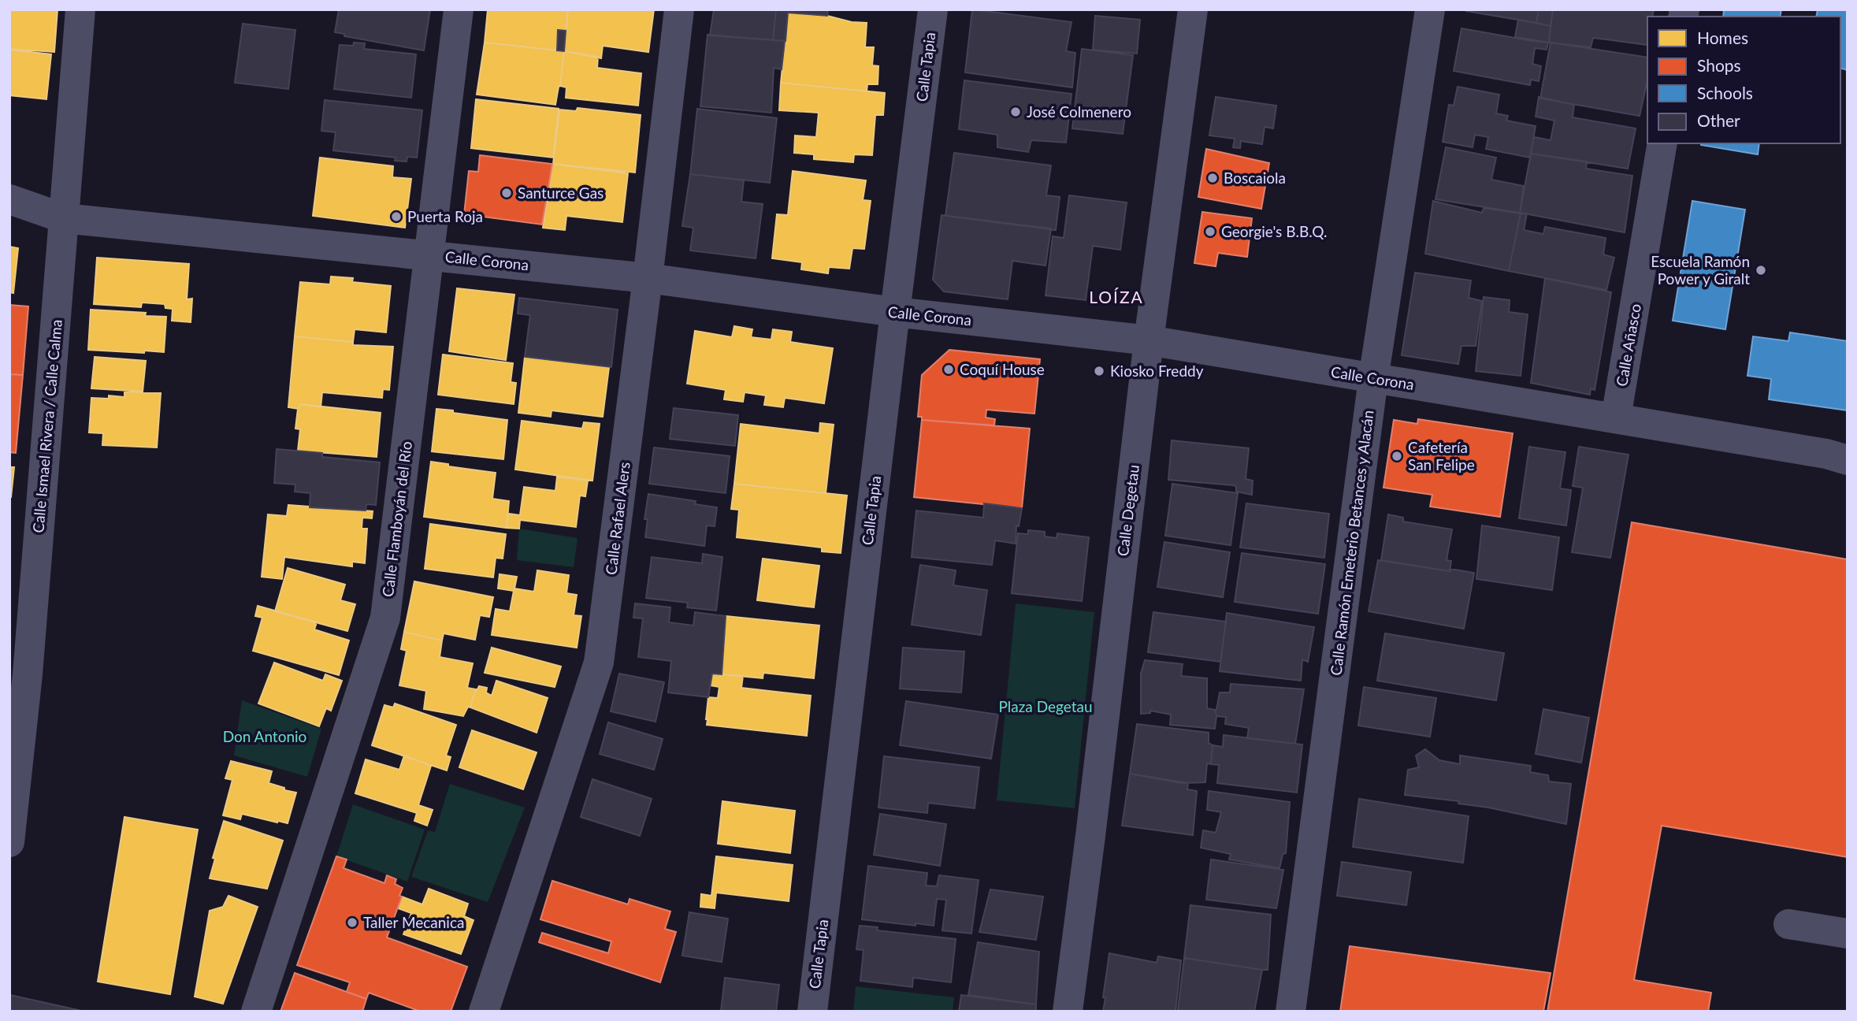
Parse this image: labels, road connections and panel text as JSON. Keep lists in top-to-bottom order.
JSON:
{
  "streets": {
    "street": [
      "Calle Tapia",
      "Calle Corona",
      "Calle Añasco",
      "Calle Ismael Rivera / Calle Calma",
      "Calle Degetau",
      "Calle Rafael Alers",
      "Calle Flamboyán del Río",
      "Calle Ramón Emeterio Betances y Alacán"
    ]
  },
  "crossings": [
    ["Calle Tapia", "Calle Corona"],
    ["Calle Corona", "Calle Añasco"],
    ["Calle Corona", "Calle Ismael Rivera / Calle Calma"],
    ["Calle Corona", "Calle Degetau"],
    ["Calle Corona", "Calle Rafael Alers"],
    ["Calle Corona", "Calle Flamboyán del Río"],
    ["Calle Corona", "Calle Ramón Emeterio Betances y Alacán"]
  ],
  "districts": ["LOÍZA"],
  "parks": ["Plaza Degetau", "Don Antonio"],
  "places": [
    "José Colmenero",
    "Boscaiola",
    "Santurce Gas",
    "Puerta Roja",
    "Georgie's B.B.Q.",
    "Escuela Ramón Power y Giralt",
    "Coquí House",
    "Kiosko Freddy",
    "Cafetería San Felipe",
    "Taller Mecanica"
  ],
  "legend": [
    "Homes",
    "Shops",
    "Schools",
    "Other"
  ]
}
